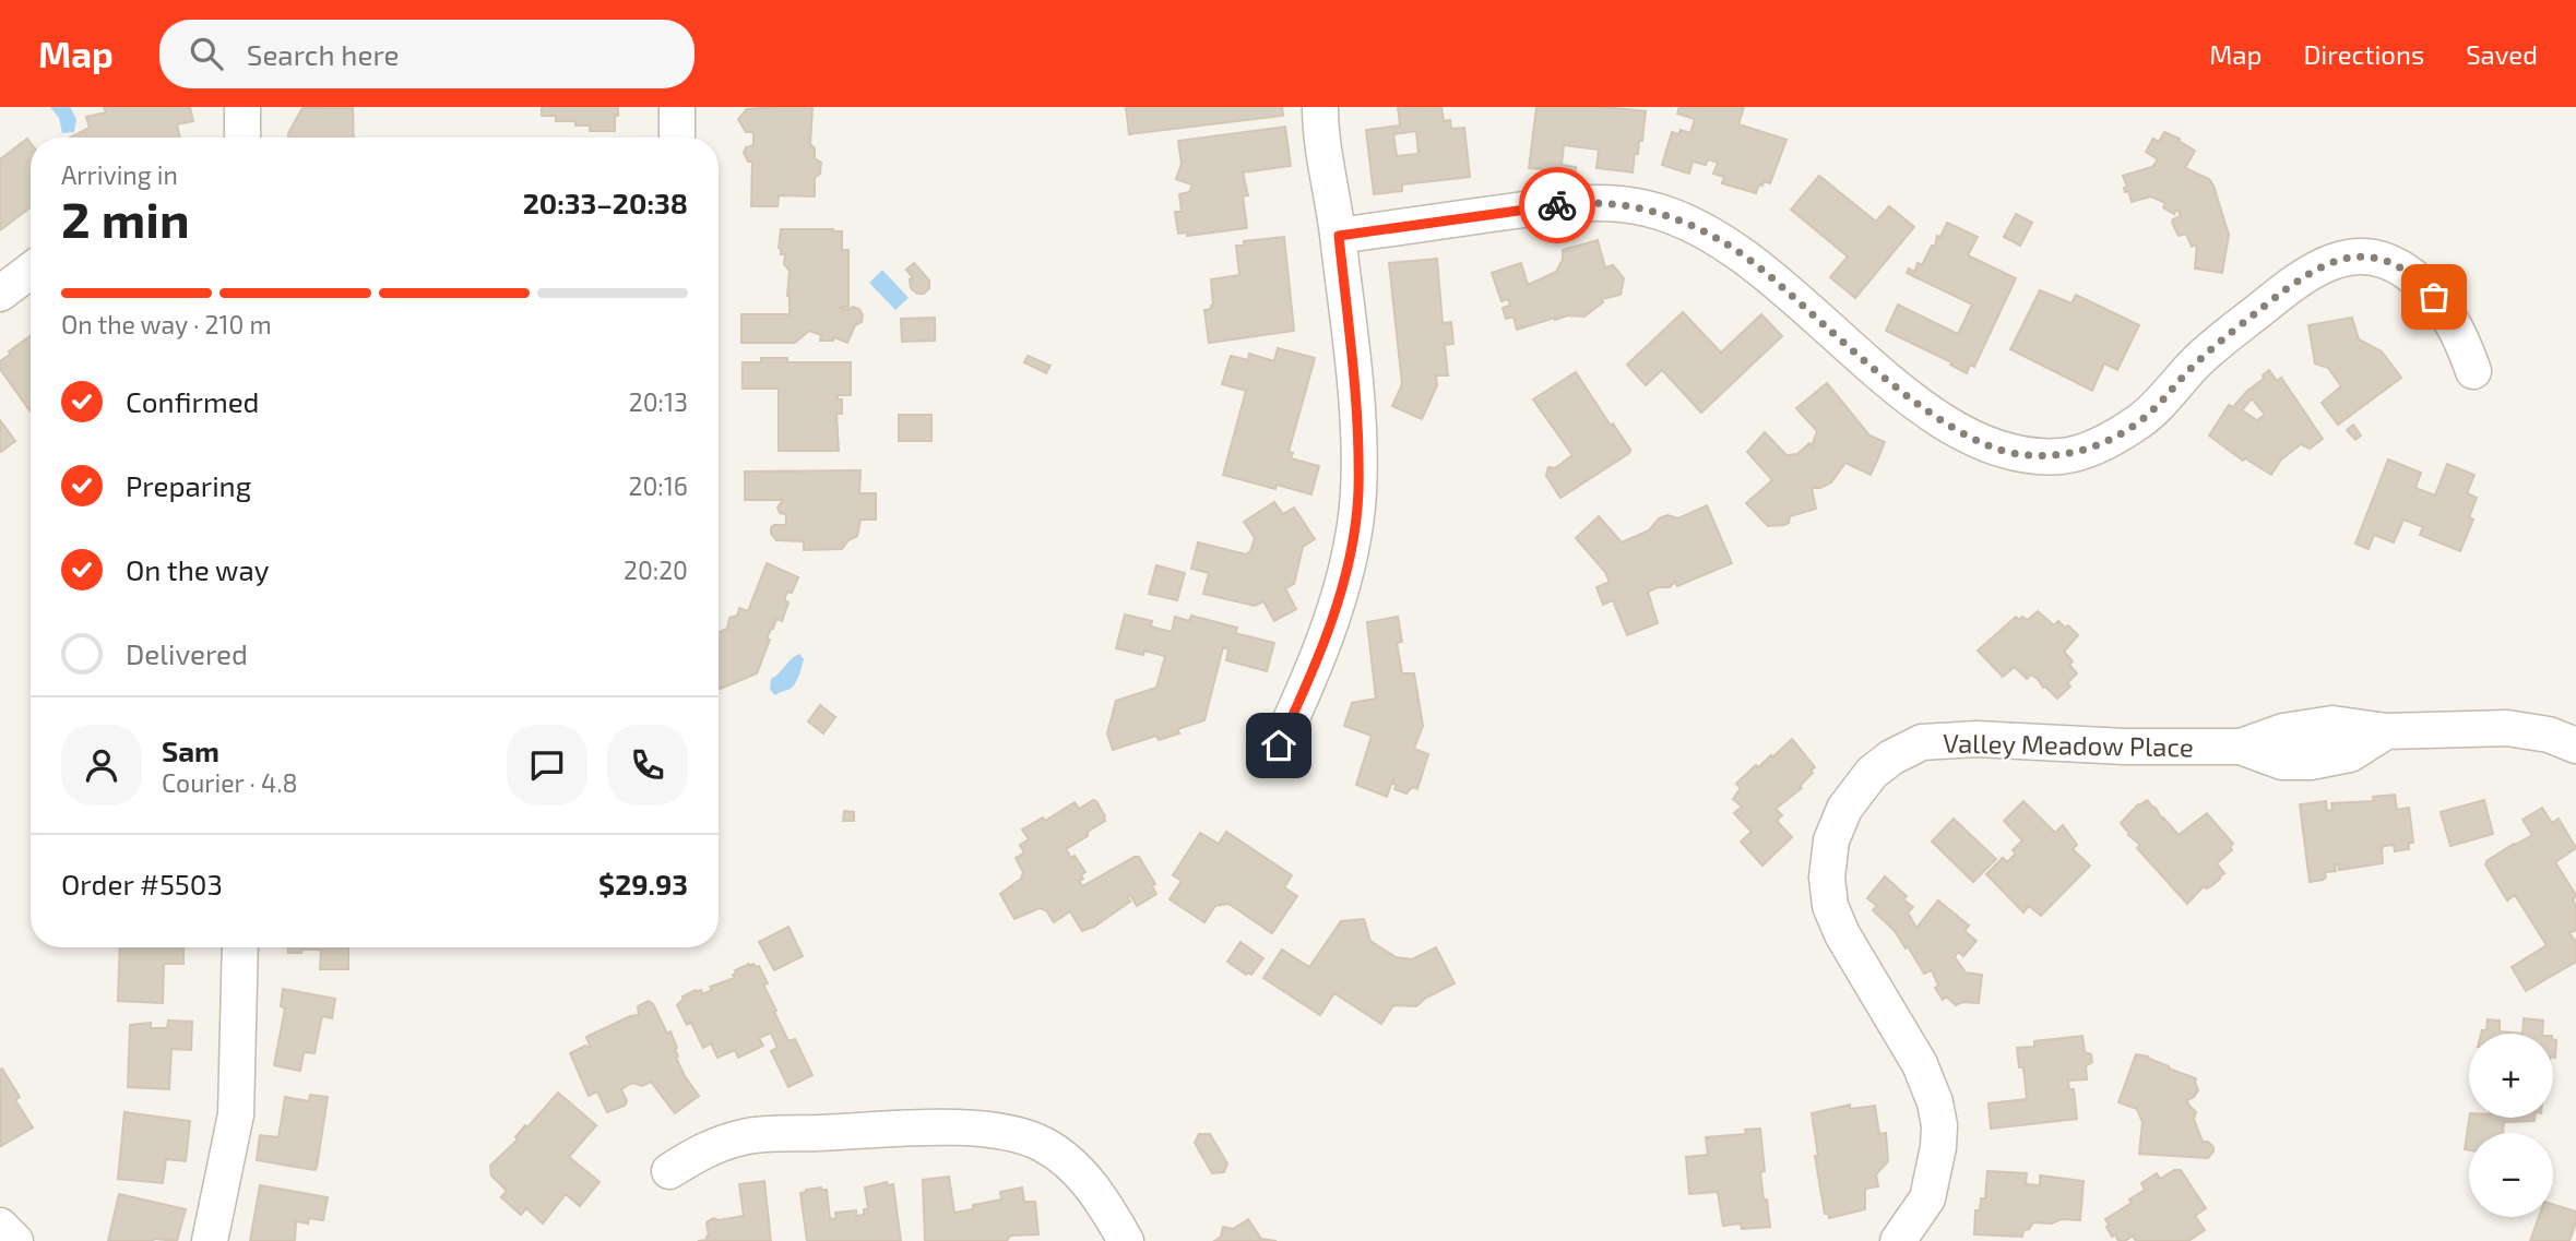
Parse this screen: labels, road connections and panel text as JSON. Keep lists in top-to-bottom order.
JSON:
{
  "streets": {
    "street": ["Valley Meadow Place"]
  },
  "page": {
    "header": "Map",
    "search": "Search here",
    "nav": ["Map", "Directions", "Saved"],
    "heading": ["2 min", "Arriving in", "20:33–20:38"],
    "panel": [
      "Sam",
      "Courier · 4.8",
      "Order #5503",
      "$29.93"
    ],
    "bar": "On the way · 210 m",
    "list": [
      ["Confirmed", "20:13"],
      ["Preparing", "20:16"],
      ["On the way", "20:20"],
      "Delivered"
    ],
    "map_buttons": ["+", "−"]
  }
}
